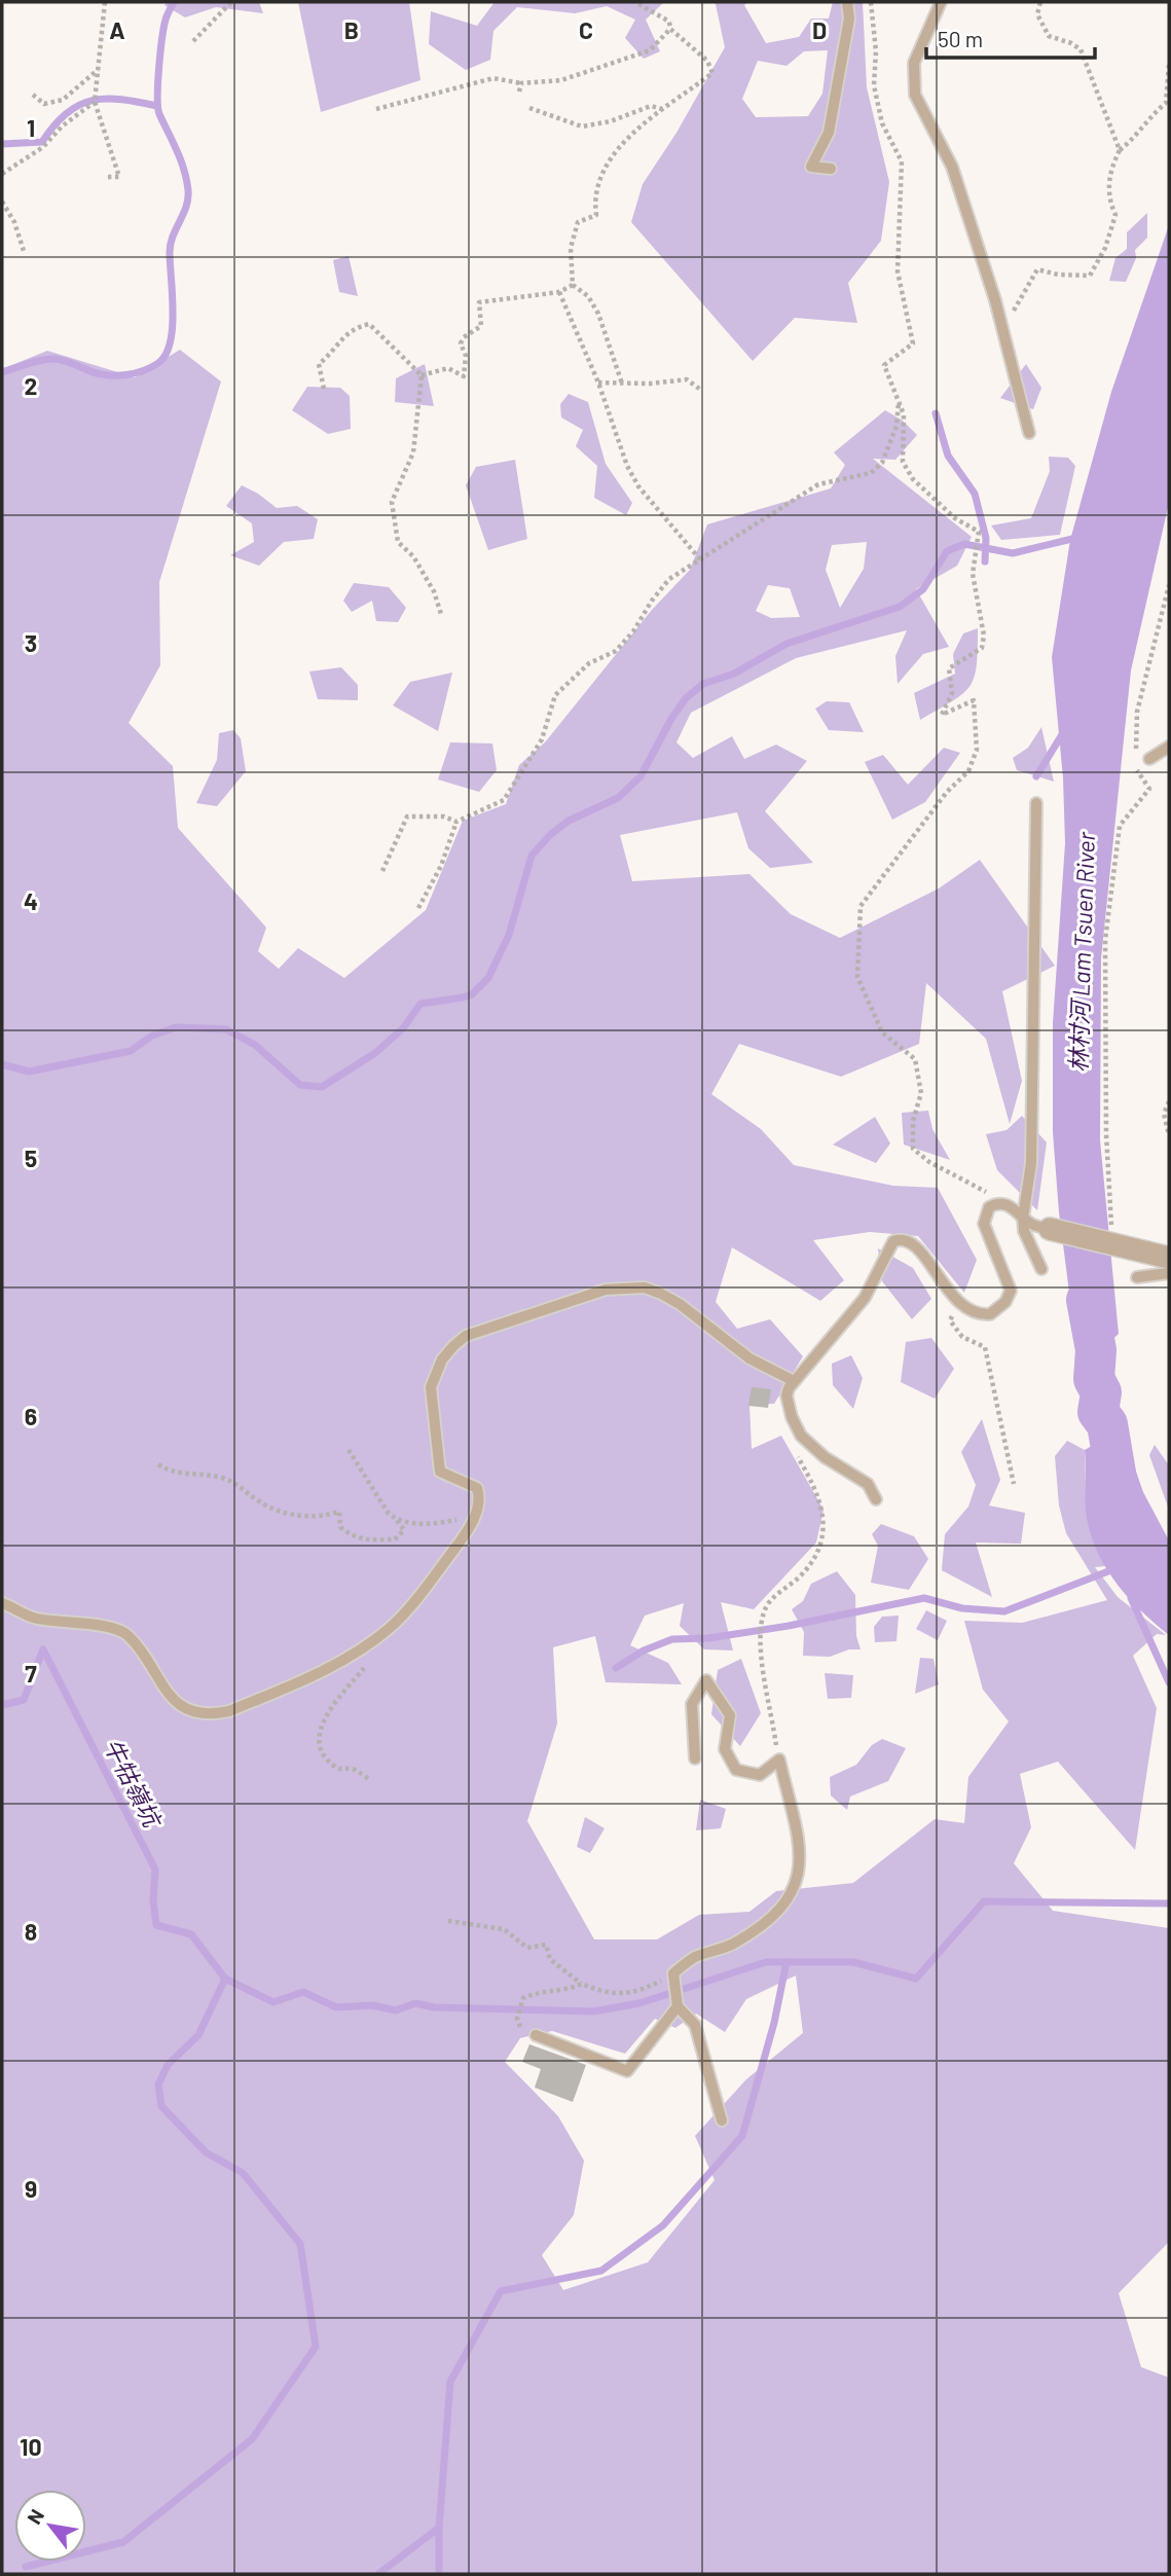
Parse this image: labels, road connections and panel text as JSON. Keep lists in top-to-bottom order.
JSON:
{
  "water": ["林村河 Lam Tsuen River", "牛牯嶺坑"],
  "scale_bar": "50 m",
  "north": "top left",
  "grid": {
    "columns": [
      "A",
      "B",
      "C",
      "D"
    ],
    "rows": [
      "1",
      "2",
      "3",
      "4",
      "5",
      "6",
      "7",
      "8",
      "9",
      "10"
    ]
  }
}
